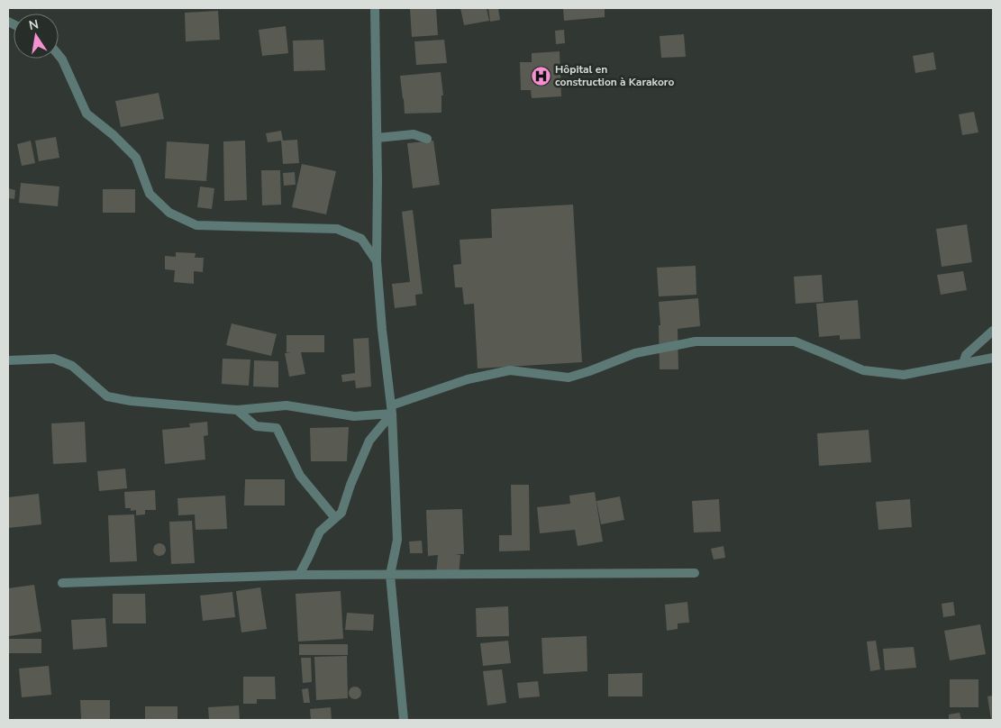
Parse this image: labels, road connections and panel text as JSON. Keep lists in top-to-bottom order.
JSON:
{
  "places": {
    "hospital": ["Hôpital en construction à Karakoro"]
  },
  "north": "top"
}
